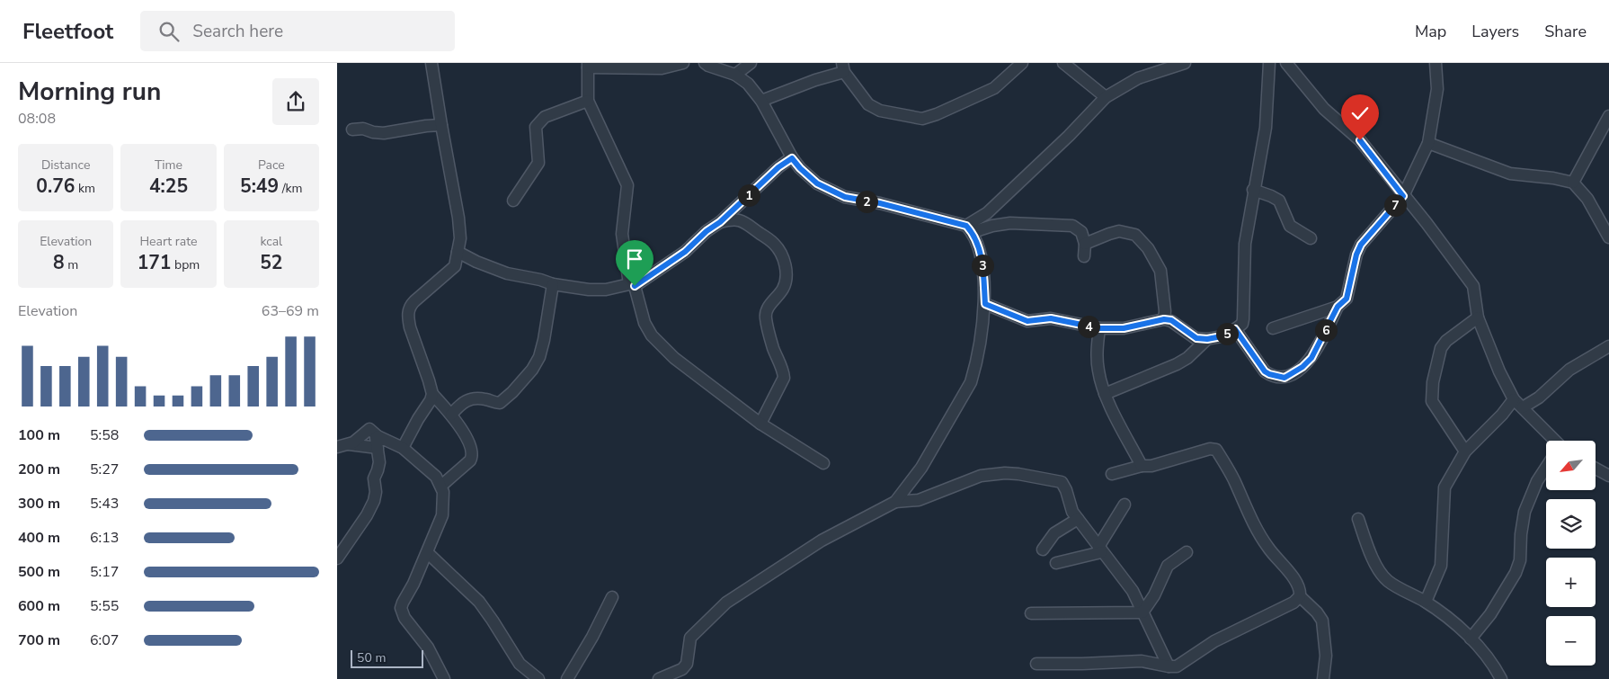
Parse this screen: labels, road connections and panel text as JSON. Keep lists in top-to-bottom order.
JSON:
{
  "scale_bar": "50 m",
  "north": "bottom left",
  "page": {
    "header": "Fleetfoot",
    "search": "Search here",
    "nav": ["Map", "Layers", "Share"],
    "heading": ["Morning run", "08:08"],
    "stats": [
      ["Distance", "0.76 km"],
      ["Time", "4:25"],
      ["Pace", "5:49 /km"],
      ["Elevation", "8 m"],
      ["Heart rate", "171 bpm"],
      ["kcal", "52"]
    ],
    "pins": [
      "1",
      "2",
      "7",
      "3",
      "4",
      "6",
      "5"
    ],
    "chart": ["Elevation", "63–69 m"],
    "list": [
      {
        "name": "100 m",
        "note": "5:58"
      },
      {
        "name": "200 m",
        "note": "5:27"
      },
      {
        "name": "300 m",
        "note": "5:43"
      },
      {
        "name": "400 m",
        "note": "6:13"
      },
      {
        "name": "500 m",
        "note": "5:17"
      },
      {
        "name": "600 m",
        "note": "5:55"
      },
      {
        "name": "700 m",
        "note": "6:07"
      }
    ],
    "map_buttons": ["+", "−"],
    "scale": "50 m"
  }
}
